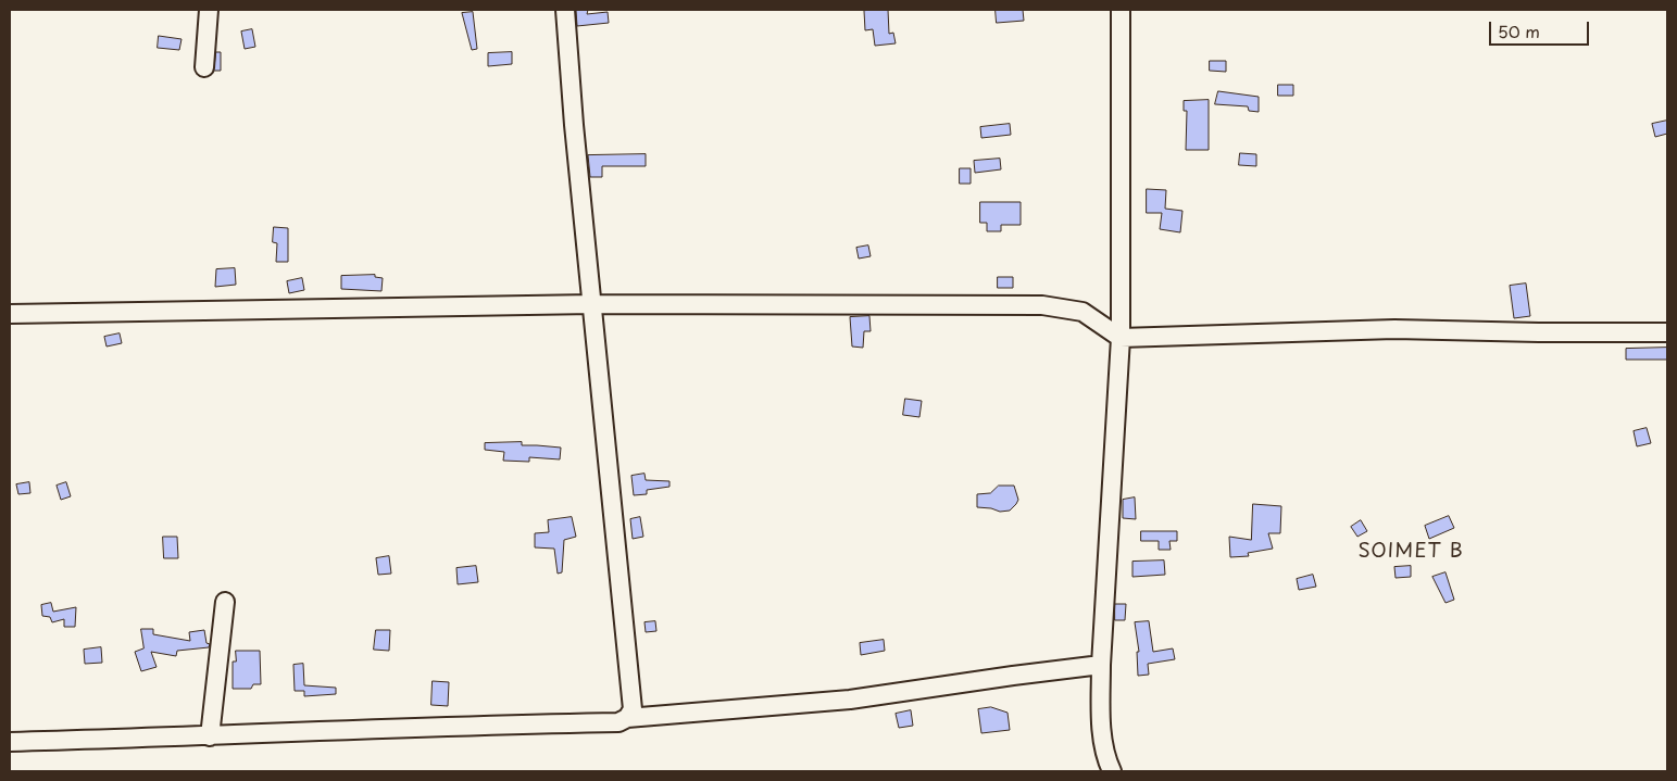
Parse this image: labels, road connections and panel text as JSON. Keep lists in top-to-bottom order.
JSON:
{
  "districts": ["SOIMET B"],
  "scale_bar": "50 m"
}
